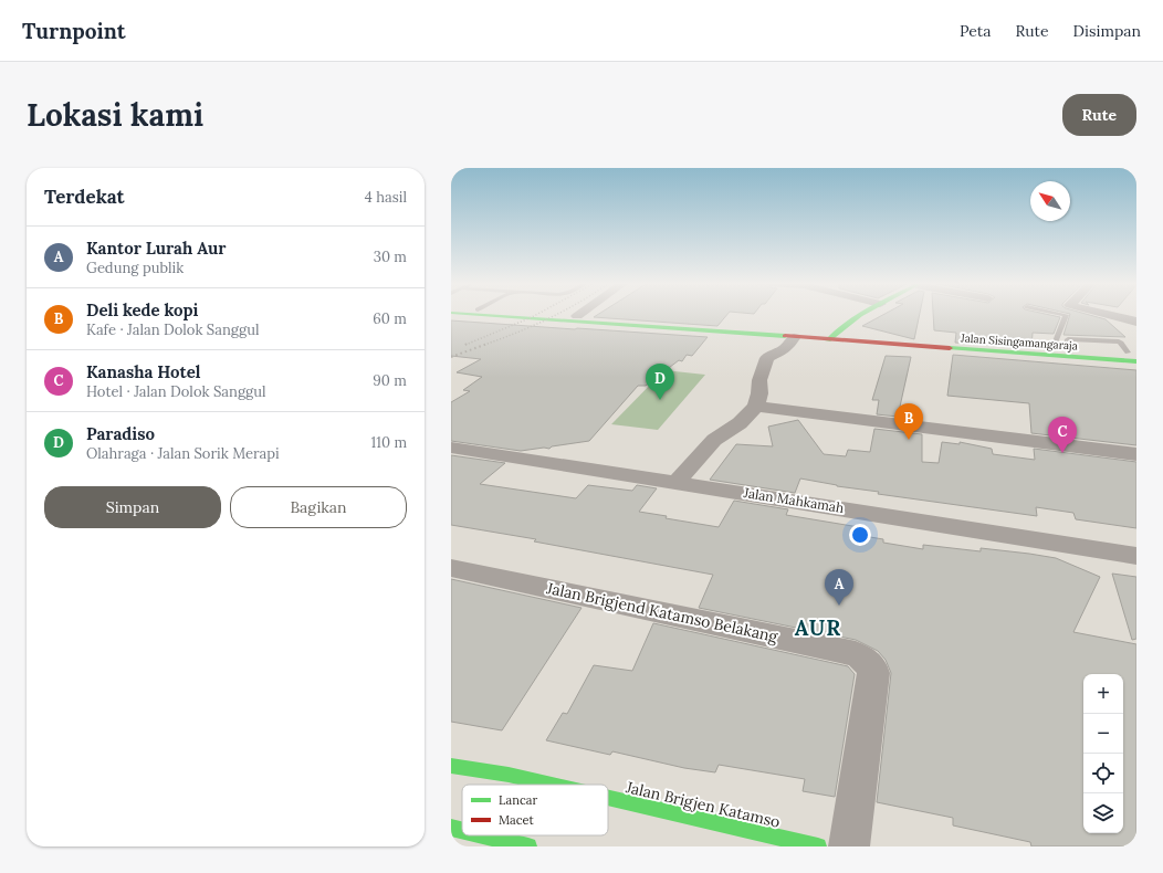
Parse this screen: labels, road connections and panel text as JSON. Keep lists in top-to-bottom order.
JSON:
{
  "streets": {
    "main road": ["Jalan Sisingamangaraja", "Jalan Brigjen Katamso"],
    "street": ["Jalan Mahkamah", "Jalan Brigjend Katamso Belakang"]
  },
  "districts": ["AUR"],
  "legend": ["Lancar", "Macet"],
  "north": "top left",
  "page": {
    "header": "Turnpoint",
    "nav": ["Peta", "Rute", "Disimpan"],
    "buttons": [
      "Rute",
      ["Simpan", "Bagikan"]
    ],
    "title": "Lokasi kami",
    "heading": ["Terdekat", "4 hasil"],
    "list": [
      {
        "mark": "A",
        "name": "Kantor Lurah Aur",
        "note": "Gedung publik",
        "value": "30 m"
      },
      {
        "mark": "B",
        "name": "Deli kede kopi",
        "note": "Kafe · Jalan Dolok Sanggul",
        "value": "60 m"
      },
      {
        "mark": "C",
        "name": "Kanasha Hotel",
        "note": "Hotel · Jalan Dolok Sanggul",
        "value": "90 m"
      },
      {
        "mark": "D",
        "name": "Paradiso",
        "note": "Olahraga · Jalan Sorik Merapi",
        "value": "110 m"
      }
    ],
    "pins": [
      "D",
      "B",
      "C",
      "A"
    ],
    "map_buttons": ["+", "−"]
  }
}
